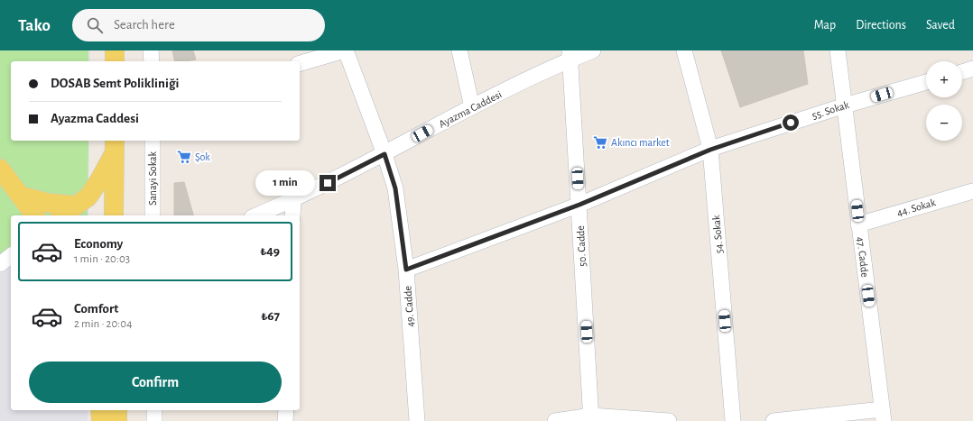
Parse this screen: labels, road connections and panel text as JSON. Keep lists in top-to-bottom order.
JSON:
{
  "streets": {
    "street": [
      "Ayazma Caddesi",
      "55. Sokak",
      "Sanayi Sokak",
      "44. Sokak",
      "54. Sokak",
      "50. Cadde",
      "47. Cadde",
      "49. Cadde"
    ]
  },
  "crossings": [
    ["Ayazma Caddesi", "50. Cadde"],
    ["Ayazma Caddesi", "49. Cadde"],
    ["55. Sokak", "54. Sokak"],
    ["55. Sokak", "50. Cadde"],
    ["55. Sokak", "47. Cadde"],
    ["55. Sokak", "49. Cadde"],
    ["44. Sokak", "47. Cadde"]
  ],
  "places": {
    "supermarket": ["Akıncı market", "Şok"]
  },
  "page": {
    "header": "Tako",
    "search": "Search here",
    "nav": ["Map", "Directions", "Saved"],
    "map_buttons": ["+", "−"],
    "banner": ["DOSAB Semt Polikliniği", "Ayazma Caddesi"],
    "bubble": "1 min",
    "list": [
      {
        "name": "Economy",
        "note": "1 min · 20:03",
        "value": "₺49"
      },
      {
        "name": "Comfort",
        "note": "2 min · 20:04",
        "value": "₺67"
      }
    ],
    "buttons": "Confirm"
  }
}
